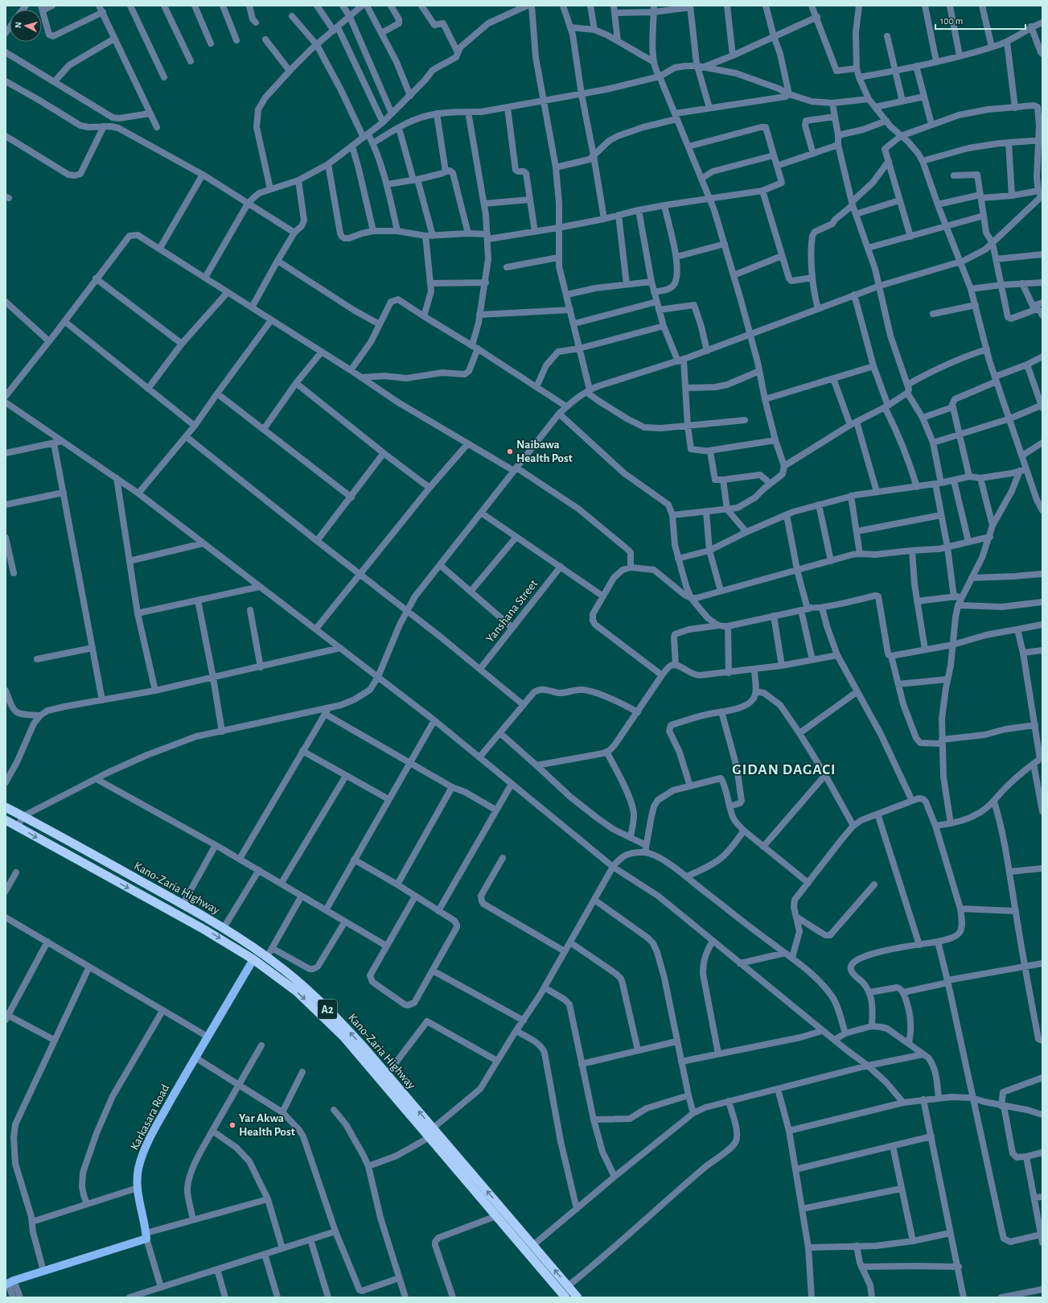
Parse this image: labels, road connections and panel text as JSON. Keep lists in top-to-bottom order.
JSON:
{
  "streets": {
    "highway": ["Kano-Zaria Highway", "A2"],
    "main road": ["Karkasara Road"],
    "street": ["Yanshana Street"]
  },
  "crossings": [
    ["Kano-Zaria Highway", "Karkasara Road"]
  ],
  "districts": ["GIDAN DAGACI"],
  "places": ["Naibawa Health Post", "Yar Akwa Health Post"],
  "scale_bar": "100 m",
  "north": "left"
}
